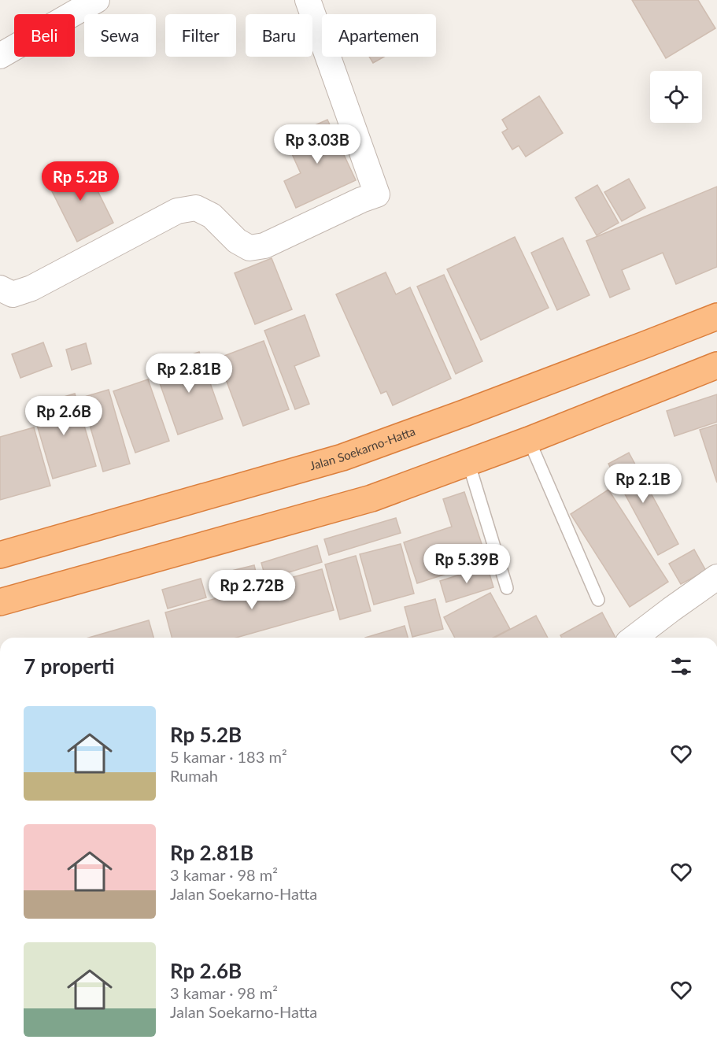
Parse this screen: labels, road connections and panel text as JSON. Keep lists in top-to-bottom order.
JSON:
{
  "streets": {
    "highway": ["Jalan Soekarno-Hatta"]
  },
  "page": {
    "chip": [
      "Beli",
      "Sewa",
      "Filter",
      "Baru",
      "Apartemen"
    ],
    "price": [
      "Rp 3.03B",
      "Rp 5.2B",
      "Rp 2.81B",
      "Rp 2.6B",
      "Rp 2.1B",
      "Rp 5.39B",
      "Rp 2.72B"
    ],
    "heading": "7 properti",
    "list": [
      {
        "name": "Rp 5.2B",
        "note": "5 kamar · 183 m² · Rumah"
      },
      {
        "name": "Rp 2.81B",
        "note": "3 kamar · 98 m² · Jalan Soekarno-Hatta"
      },
      {
        "name": "Rp 2.6B",
        "note": "3 kamar · 98 m² · Jalan Soekarno-Hatta"
      }
    ]
  }
}
